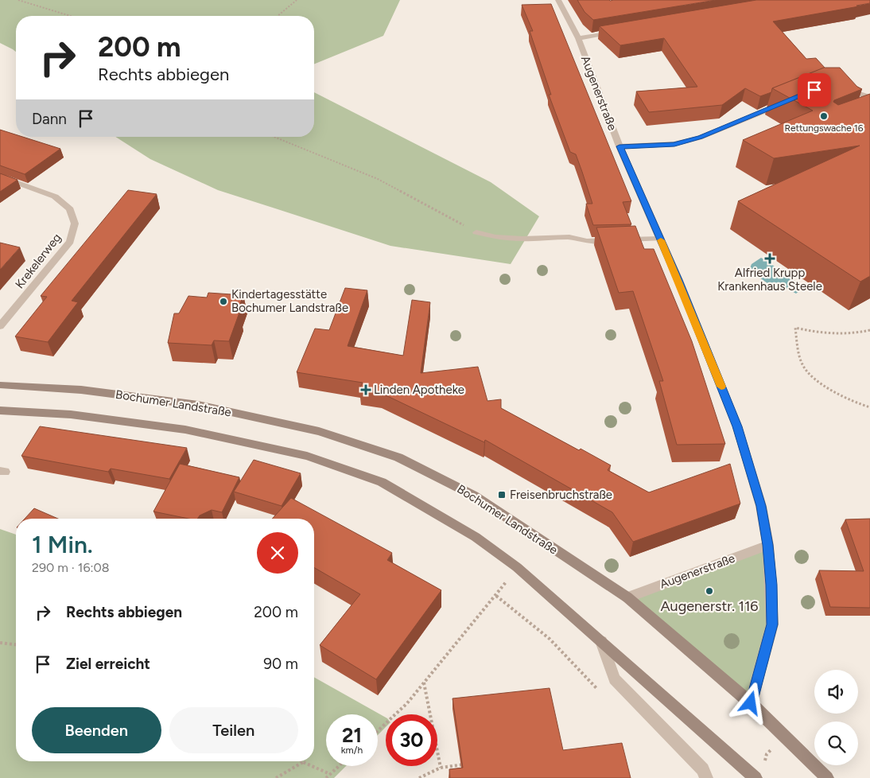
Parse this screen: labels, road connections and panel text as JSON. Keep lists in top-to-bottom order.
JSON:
{
  "streets": {
    "main road": ["Bochumer Landstraße"],
    "street": ["Augenerstraße", "Krekelerweg"]
  },
  "crossings": [
    ["Augenerstraße", "Bochumer Landstraße"]
  ],
  "places": {
    "other": ["Rettungswache 16", "Kindertagesstätte Bochumer Landstraße", "Augenerstr. 116"],
    "health": ["Alfried Krupp Krankenhaus Steele", "Linden Apotheke"],
    "transit": ["Freisenbruchstraße"]
  },
  "page": {
    "turn": ["200 m", "Rechts abbiegen"],
    "then": "Dann",
    "heading": ["1 Min.", "290 m · 16:08"],
    "list": [
      {
        "name": "Rechts abbiegen",
        "value": "200 m"
      },
      {
        "name": "Ziel erreicht",
        "value": "90 m"
      }
    ],
    "buttons": ["Beenden", "Teilen"],
    "speed": "21 km/h",
    "limit": "30"
  }
}
